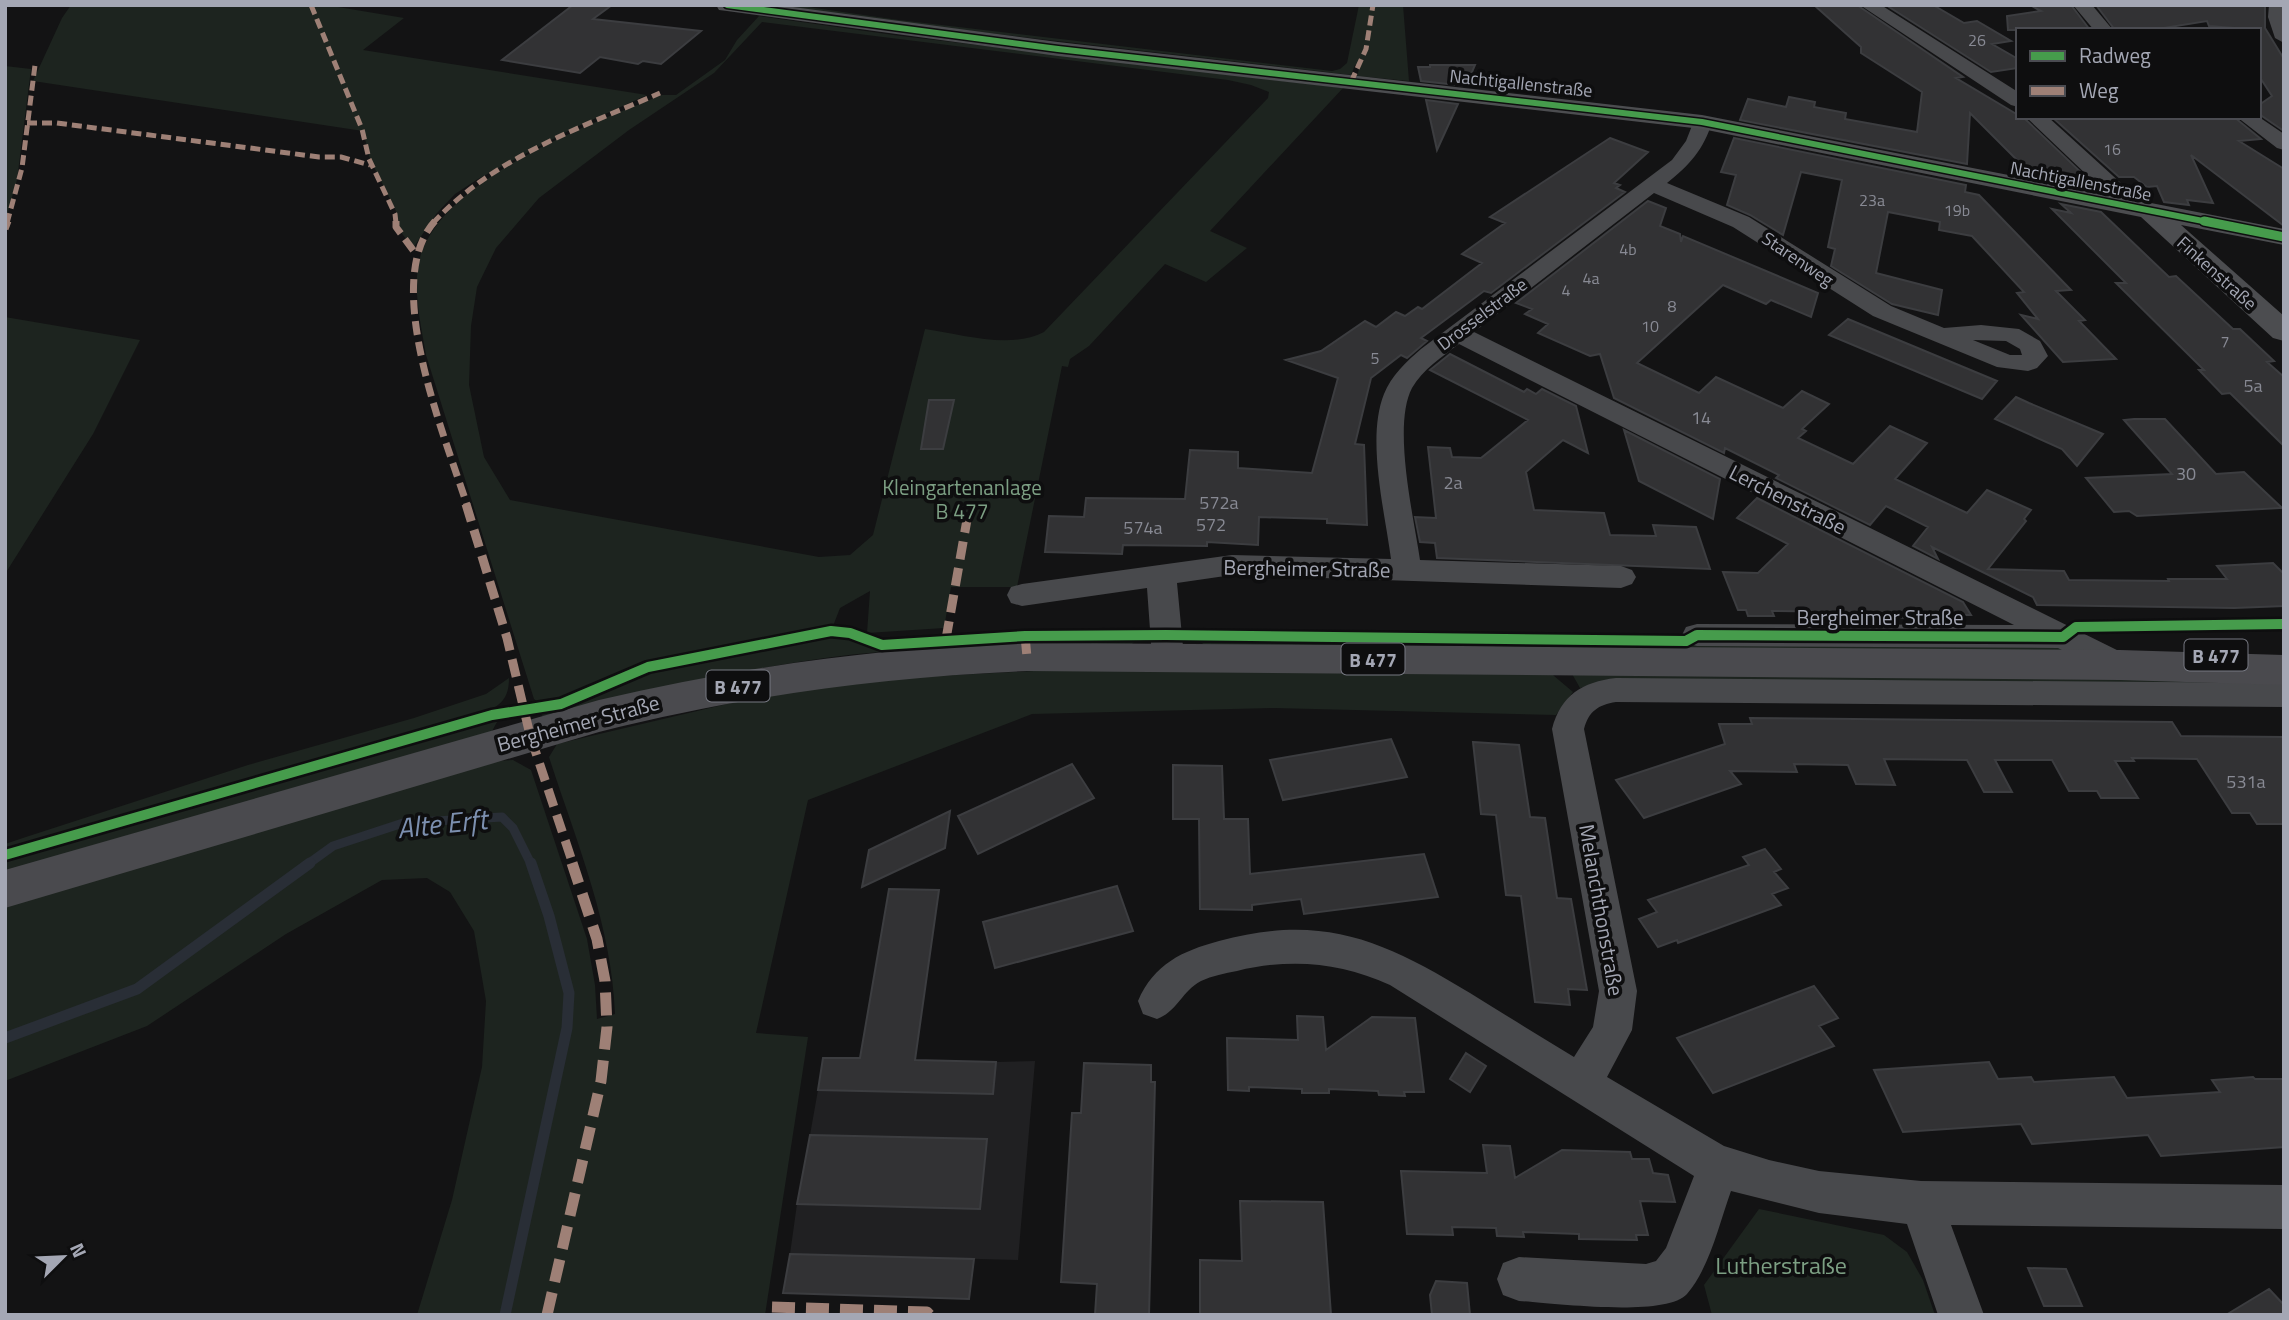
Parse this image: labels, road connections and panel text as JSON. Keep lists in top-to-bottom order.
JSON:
{
  "streets": {
    "main road": [
      "Nachtigallenstraße",
      "Finkenstraße",
      "Bergheimer Straße",
      "B 477"
    ],
    "street": [
      "Starenweg",
      "Drosselstraße",
      "Lerchenstraße",
      "Melanchthonstraße"
    ]
  },
  "crossings": [
    ["Nachtigallenstraße", "Finkenstraße"],
    ["Nachtigallenstraße", "Drosselstraße"],
    ["Starenweg", "Drosselstraße"],
    ["Drosselstraße", "Lerchenstraße"],
    ["Drosselstraße", "Bergheimer Straße"],
    ["Lerchenstraße", "Bergheimer Straße"]
  ],
  "water": ["Alte Erft"],
  "parks": ["Kleingartenanlage B 477", "Lutherstraße"],
  "house_numbers": [
    "26",
    "16",
    "23a",
    "19b",
    "4b",
    "4a",
    "4",
    "8",
    "10",
    "7",
    "5",
    "5a",
    "14",
    "30",
    "2a",
    "572a",
    "572",
    "574a",
    "531a"
  ],
  "legend": ["Radweg", "Weg"],
  "north": "top right"
}
